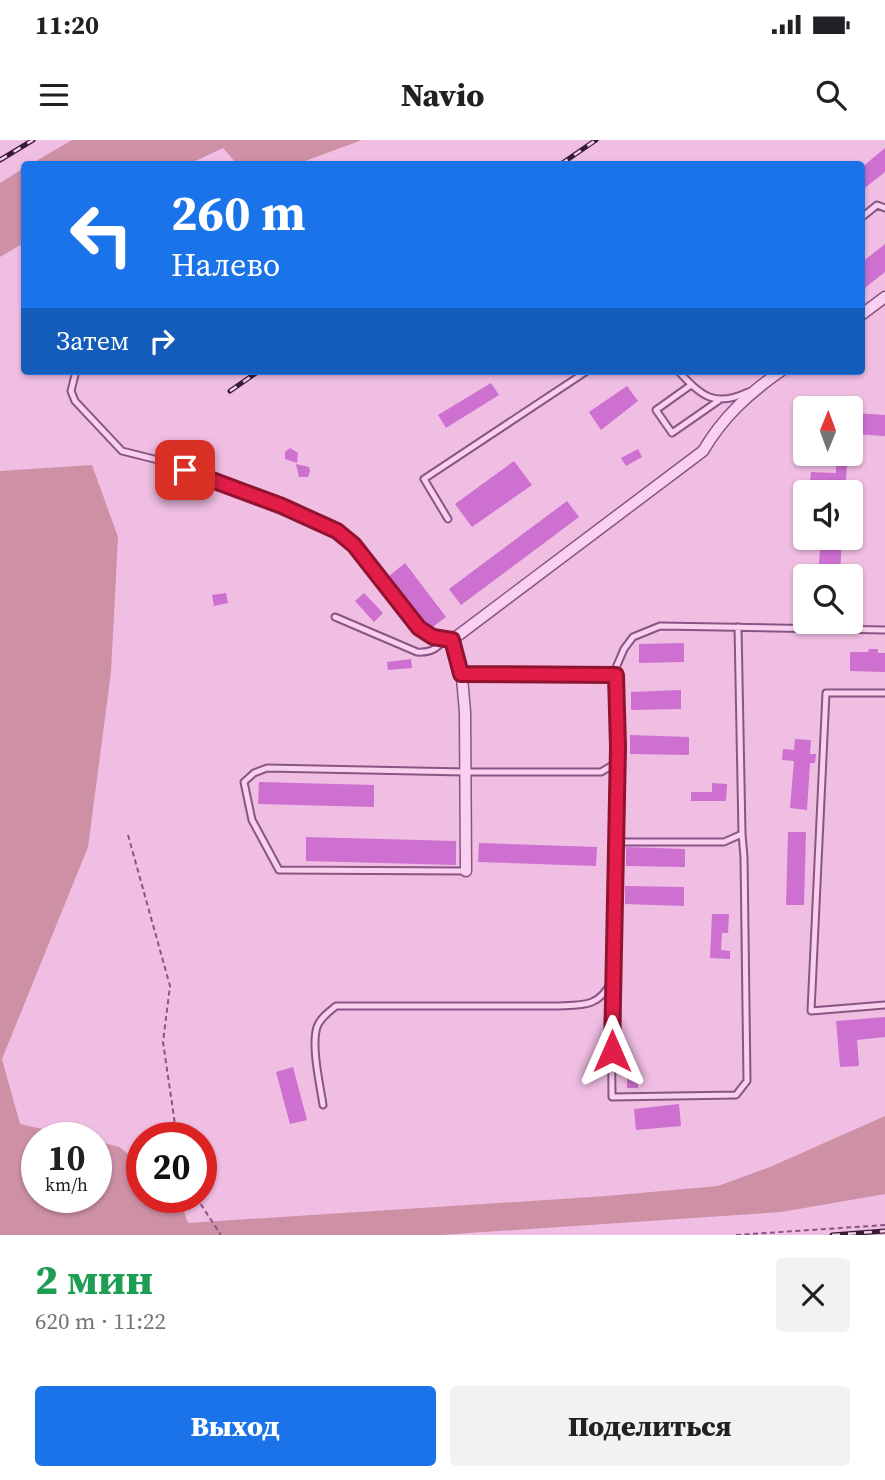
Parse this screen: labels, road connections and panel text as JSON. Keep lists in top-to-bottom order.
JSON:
{
  "north": "top",
  "page": {
    "status": "11:20",
    "header": "Navio",
    "turn": ["260 m", "Налево"],
    "then": "Затем",
    "speed": "10 km/h",
    "limit": "20",
    "heading": ["2 мин", "620 m · 11:22"],
    "buttons": ["Выход", "Поделиться"]
  }
}
